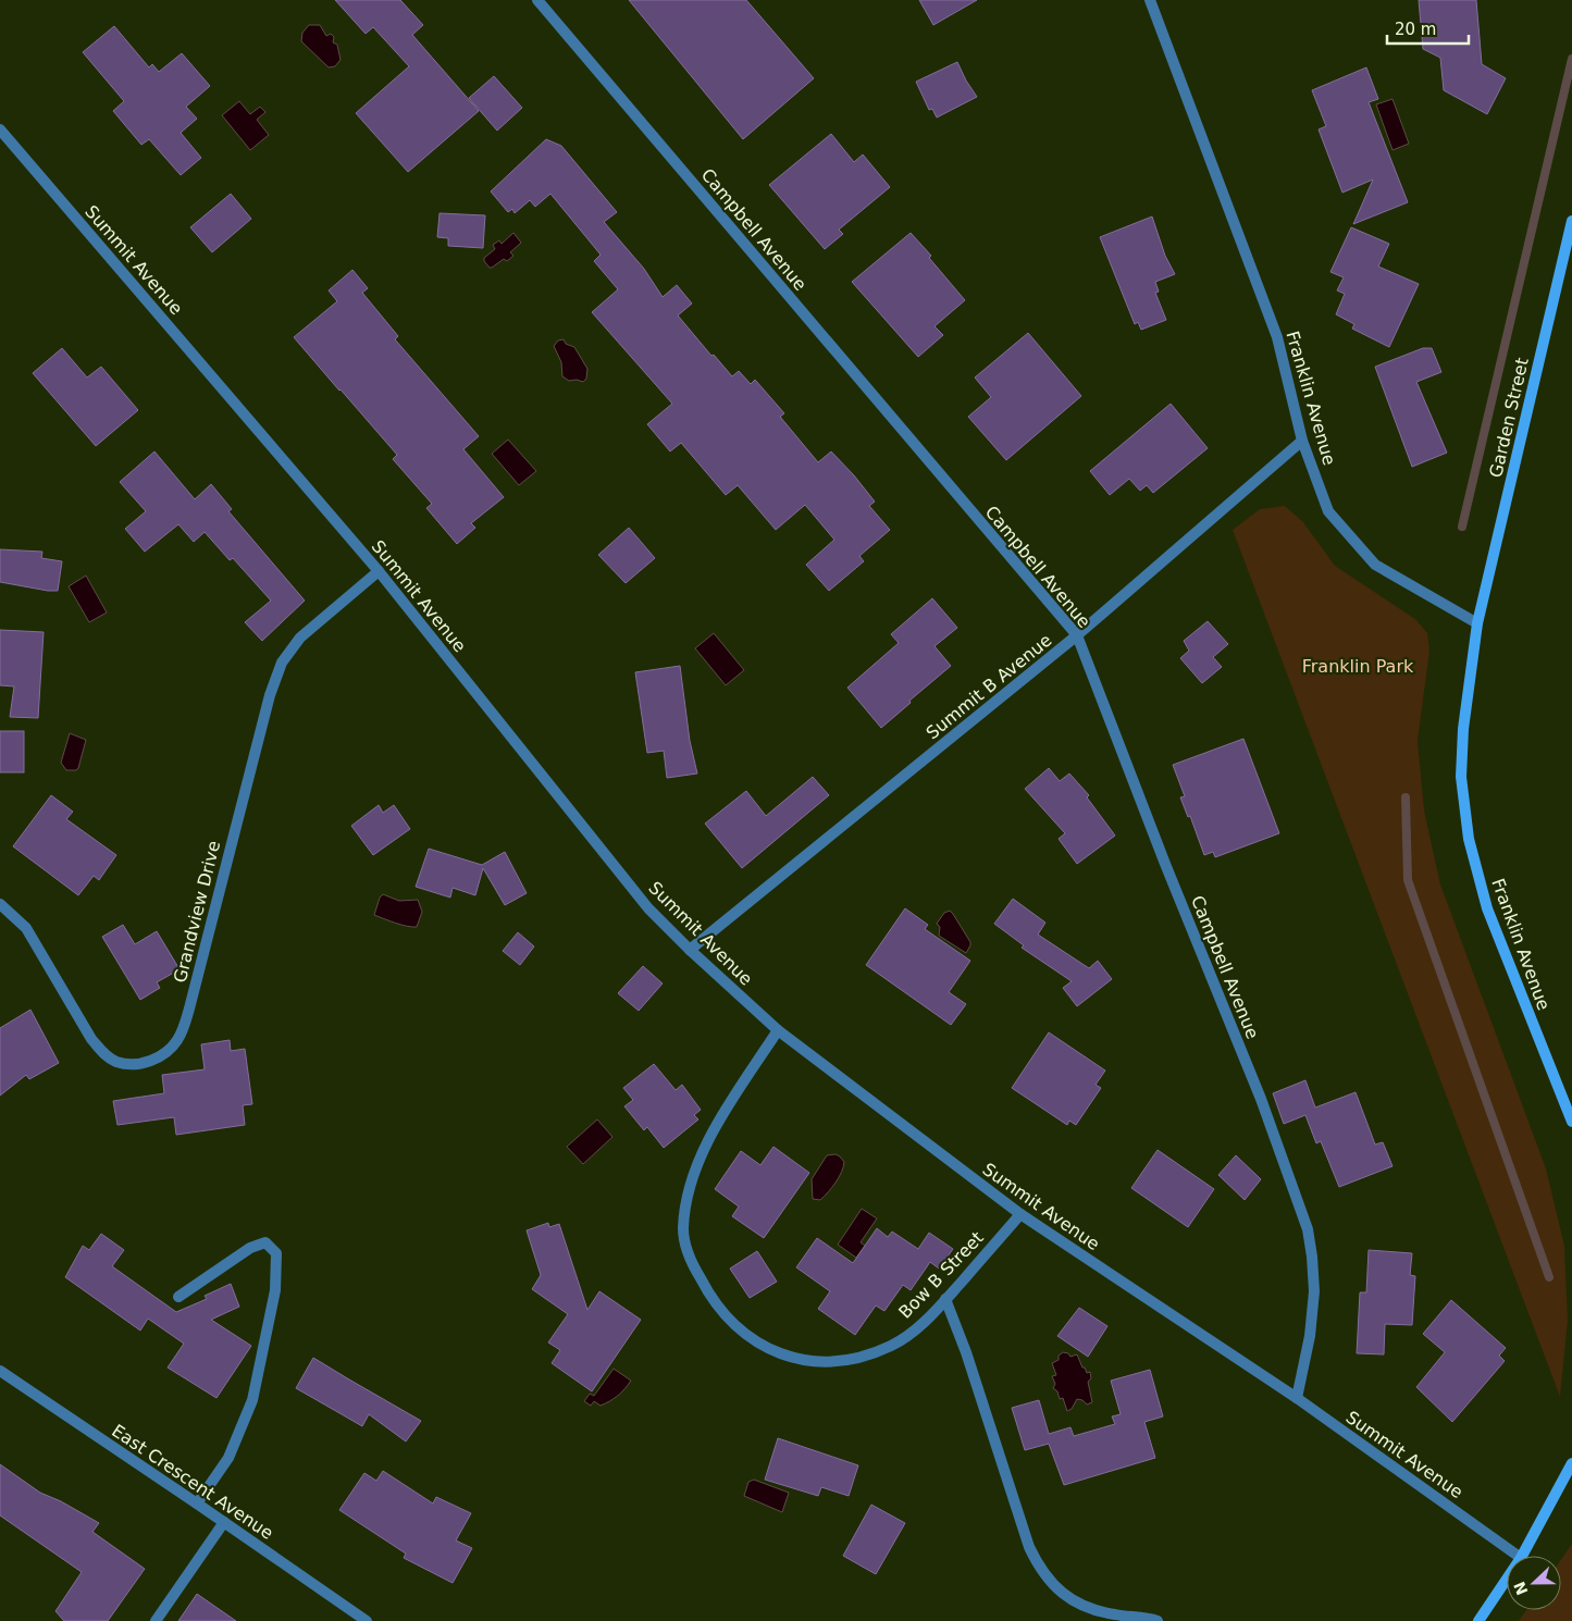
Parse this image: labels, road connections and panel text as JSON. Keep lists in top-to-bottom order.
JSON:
{
  "streets": {
    "street": [
      "Campbell Avenue",
      "Summit Avenue",
      "Franklin Avenue",
      "Garden Street",
      "Summit B Avenue",
      "Grandview Drive",
      "Bow B Street",
      "East Crescent Avenue"
    ]
  },
  "crossings": [
    ["Campbell Avenue", "Summit Avenue"],
    ["Campbell Avenue", "Summit B Avenue"],
    ["Summit Avenue", "Summit B Avenue"],
    ["Summit Avenue", "Grandview Drive"],
    ["Summit Avenue", "Bow B Street"],
    ["Franklin Avenue", "Garden Street"],
    ["Franklin Avenue", "Summit B Avenue"]
  ],
  "parks": ["Franklin Park"],
  "scale_bar": "20 m",
  "north": "left"
}
